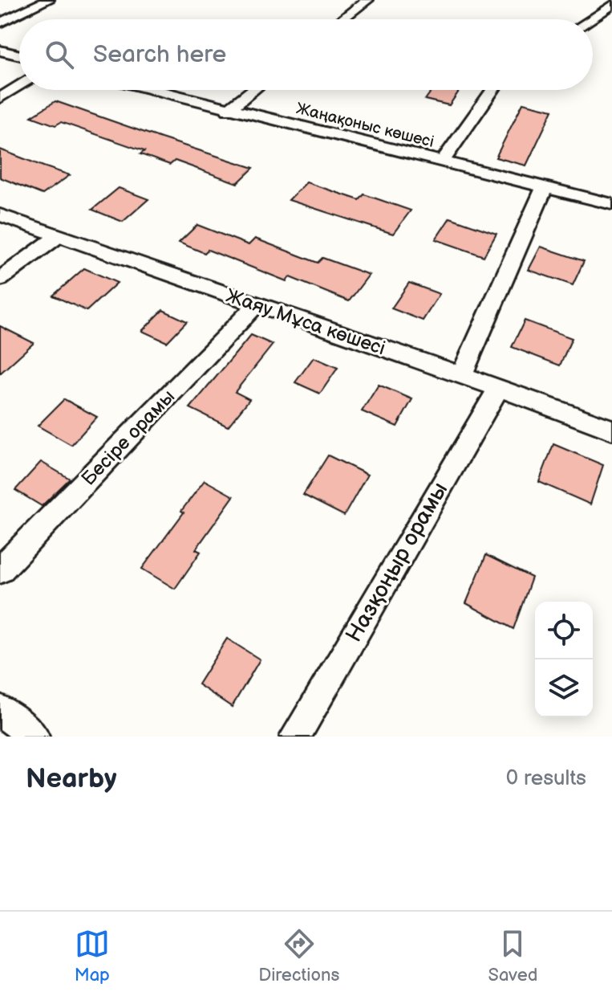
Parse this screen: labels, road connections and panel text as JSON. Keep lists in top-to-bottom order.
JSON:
{
  "streets": {
    "street": [
      "Жаңақоныс көшесі",
      "Жаяу Мұса көшесі",
      "Бесіре орамы",
      "Назқоңыр орамы"
    ]
  },
  "crossings": [
    ["Жаяу Мұса көшесі", "Бесіре орамы"],
    ["Жаяу Мұса көшесі", "Назқоңыр орамы"]
  ],
  "page": {
    "search": "Search here",
    "heading": ["Nearby", "0 results"],
    "nav": ["Map", "Directions", "Saved"]
  }
}
